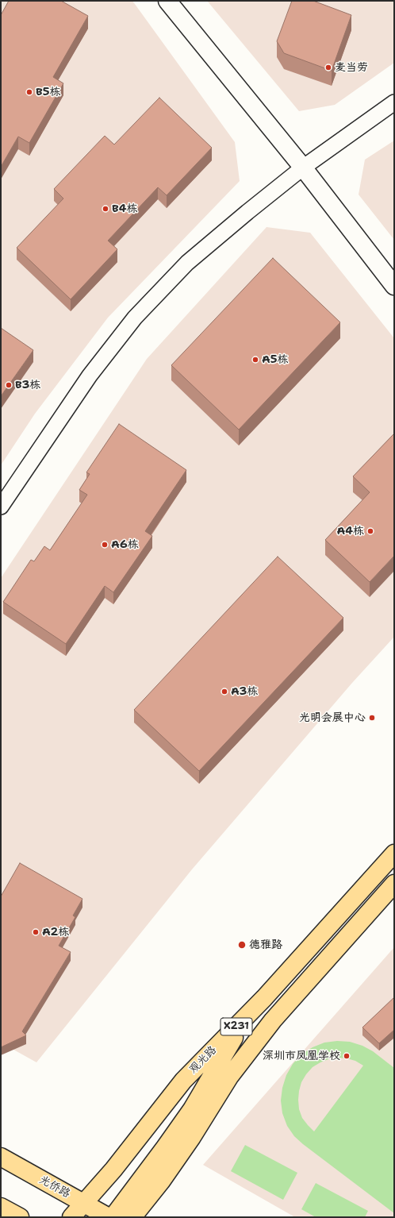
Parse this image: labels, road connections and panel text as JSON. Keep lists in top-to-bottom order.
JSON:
{
  "streets": {
    "main road": ["X231", "观光路", "光侨路"]
  },
  "crossings": [
    ["X231", "观光路"],
    ["X231", "光侨路"],
    ["观光路", "光侨路"]
  ],
  "places": [
    "麦当劳",
    "B5栋",
    "B4栋",
    "A5栋",
    "B3栋",
    "A4栋",
    "A6栋",
    "A3栋",
    "光明会展中心",
    "A2栋",
    "德雅路",
    "深圳市凤凰学校"
  ]
}
